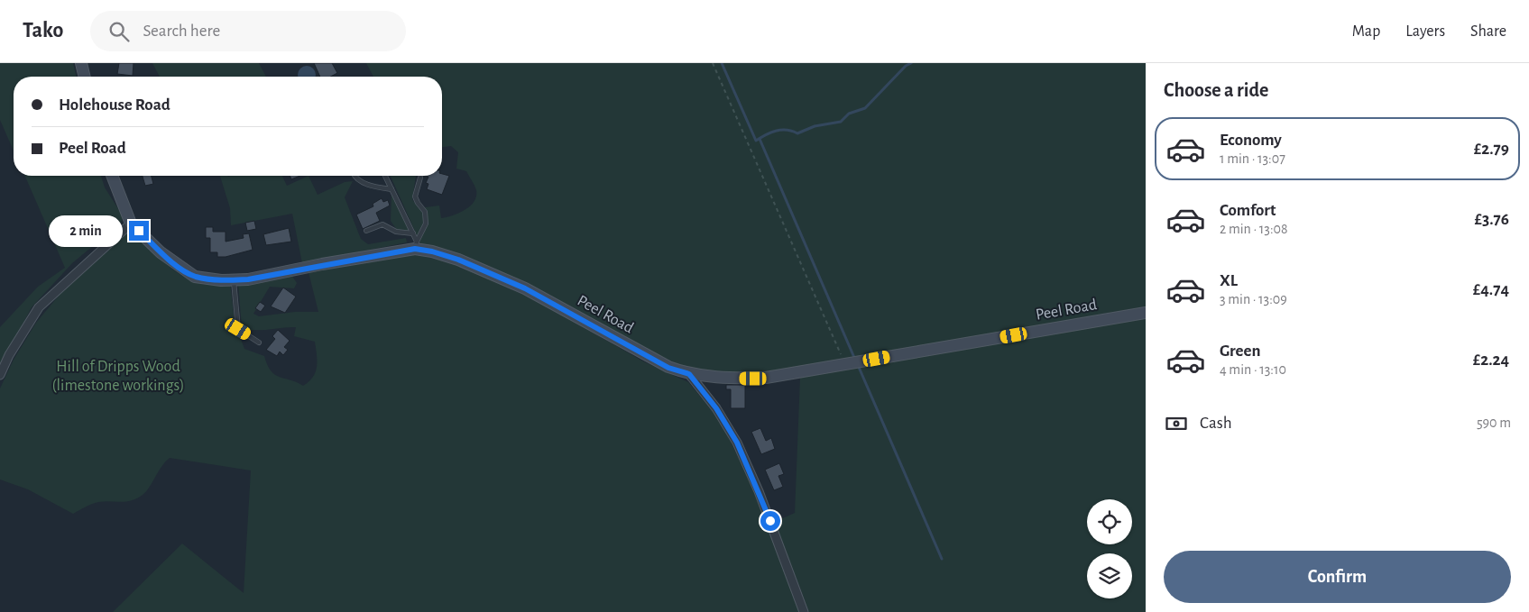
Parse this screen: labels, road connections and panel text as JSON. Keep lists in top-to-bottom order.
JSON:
{
  "streets": {
    "street": ["Peel Road"]
  },
  "parks": ["Hill of Dripps Wood (limestone workings)"],
  "page": {
    "header": "Tako",
    "search": "Search here",
    "nav": ["Map", "Layers", "Share"],
    "heading": "Choose a ride",
    "banner": ["Holehouse Road", "Peel Road"],
    "list": [
      {
        "name": "Economy",
        "note": "1 min · 13:07",
        "value": "£2.79"
      },
      {
        "name": "Comfort",
        "note": "2 min · 13:08",
        "value": "£3.76"
      },
      {
        "name": "XL",
        "note": "3 min · 13:09",
        "value": "£4.74"
      },
      {
        "name": "Green",
        "note": "4 min · 13:10",
        "value": "£2.24"
      }
    ],
    "bubble": "2 min",
    "pay": ["Cash", "590 m"],
    "buttons": "Confirm"
  }
}
